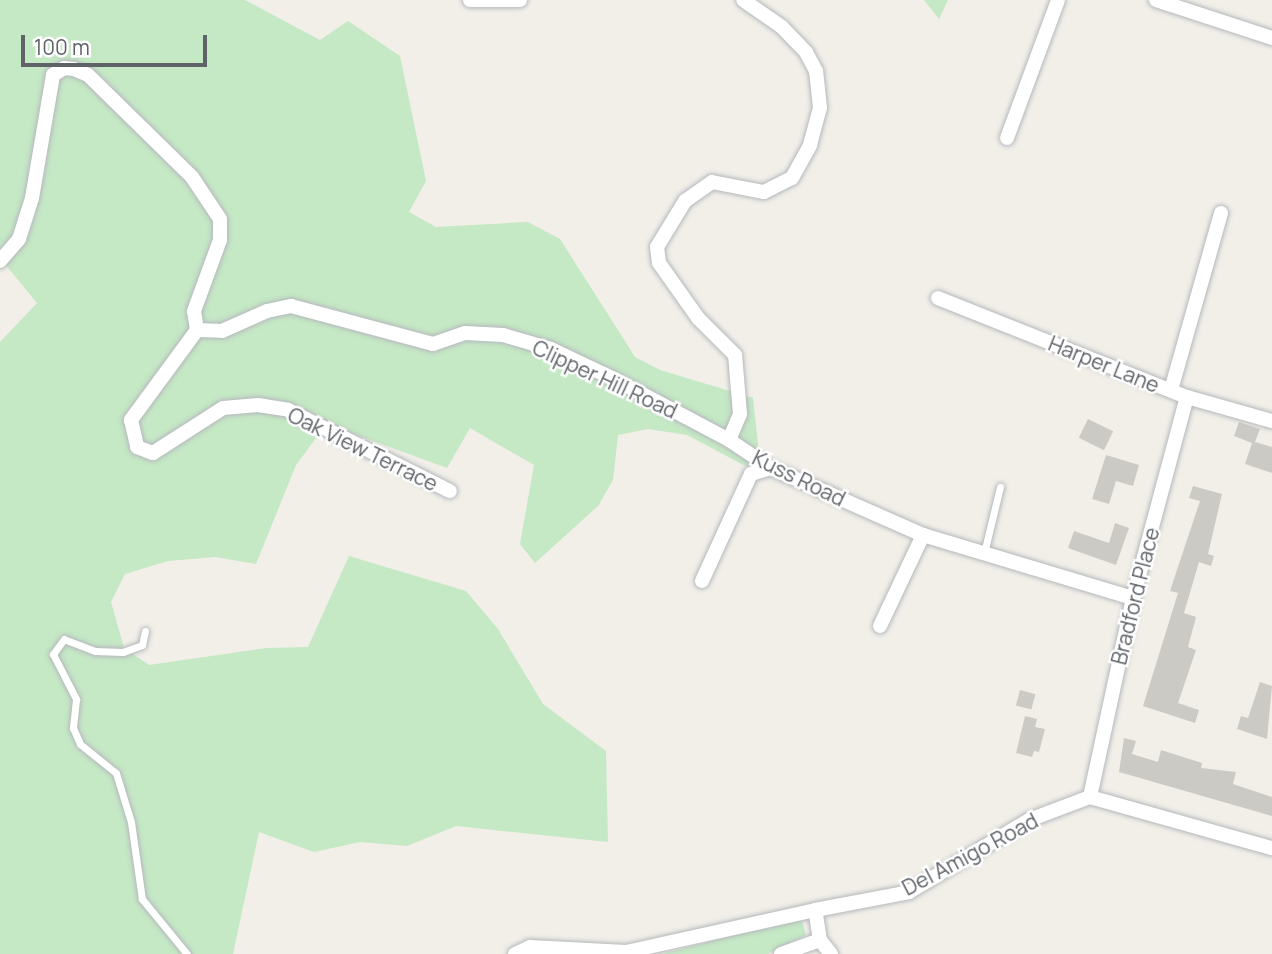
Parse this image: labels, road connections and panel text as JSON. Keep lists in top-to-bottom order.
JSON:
{
  "streets": {
    "street": [
      "Harper Lane",
      "Clipper Hill Road",
      "Oak View Terrace",
      "Kuss Road",
      "Bradford Place",
      "Del Amigo Road"
    ]
  },
  "crossings": [
    ["Harper Lane", "Bradford Place"],
    ["Clipper Hill Road", "Oak View Terrace"],
    ["Clipper Hill Road", "Kuss Road"],
    ["Kuss Road", "Bradford Place"],
    ["Bradford Place", "Del Amigo Road"]
  ],
  "scale_bar": "100 m"
}
